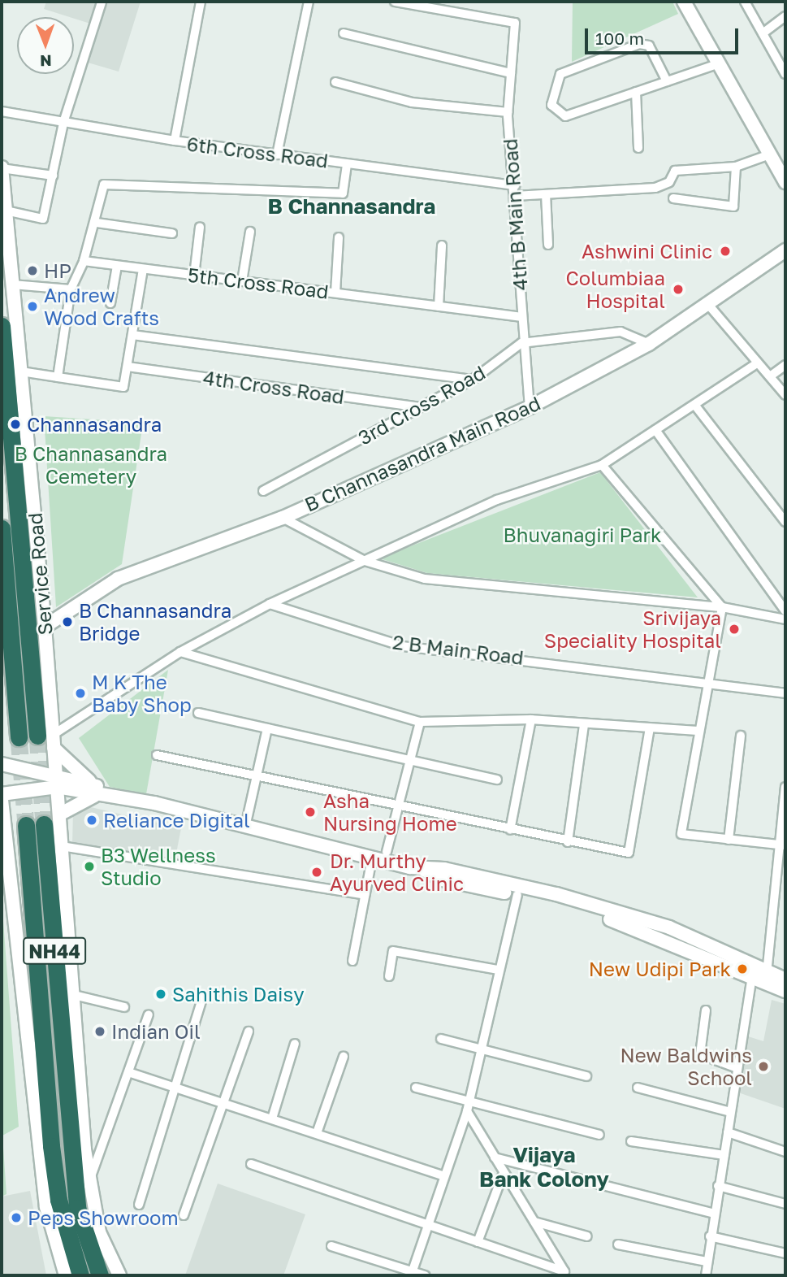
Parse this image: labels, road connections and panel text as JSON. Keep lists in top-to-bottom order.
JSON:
{
  "streets": {
    "highway": ["NH44"],
    "main road": ["B Channasandra Main Road", "Service Road"],
    "street": [
      "6th Cross Road",
      "4th B Main Road",
      "5th Cross Road",
      "4th Cross Road",
      "3rd Cross Road",
      "2 B Main Road"
    ]
  },
  "crossings": [
    ["6th Cross Road", "4th B Main Road"],
    ["4th B Main Road", "5th Cross Road"],
    ["4th B Main Road", "3rd Cross Road"],
    ["4th B Main Road", "B Channasandra Main Road"],
    ["4th Cross Road", "3rd Cross Road"],
    ["B Channasandra Main Road", "Service Road"],
    ["Service Road", "NH44"]
  ],
  "districts": ["B Channasandra", "Vijaya Bank Colony"],
  "parks": ["B Channasandra Cemetery", "Bhuvanagiri Park"],
  "places": [
    "Ashwini Clinic",
    "HP",
    "Columbiaa Hospital",
    "Andrew Wood Crafts",
    "Channasandra",
    "B Channasandra Bridge",
    "Srivijaya Speciality Hospital",
    "M K The Baby Shop",
    "Asha Nursing Home",
    "Reliance Digital",
    "B3 Wellness Studio",
    "Dr. Murthy Ayurved Clinic",
    "New Udipi Park",
    "Sahithis Daisy",
    "Indian Oil",
    "New Baldwins School",
    "Peps Showroom"
  ],
  "scale_bar": "100 m",
  "north": "bottom"
}
